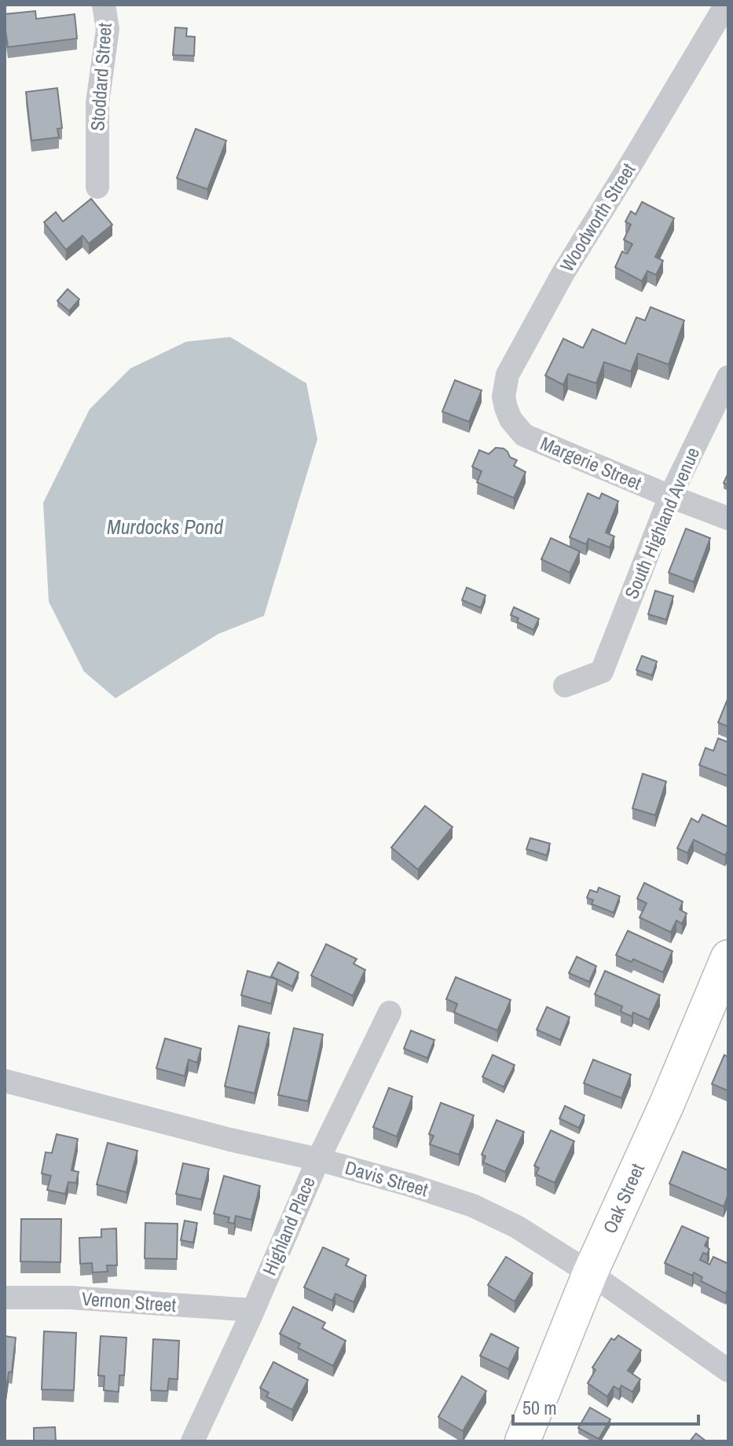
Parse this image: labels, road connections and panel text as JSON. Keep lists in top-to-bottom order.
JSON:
{
  "streets": {
    "main road": ["Oak Street"],
    "street": [
      "Stoddard Street",
      "Woodworth Street",
      "Margerie Street",
      "South Highland Avenue",
      "Davis Street",
      "Highland Place",
      "Vernon Street"
    ]
  },
  "crossings": [
    ["Woodworth Street", "Margerie Street"],
    ["Margerie Street", "South Highland Avenue"],
    ["Davis Street", "Oak Street"],
    ["Davis Street", "Highland Place"],
    ["Highland Place", "Vernon Street"]
  ],
  "water": ["Murdocks Pond"],
  "scale_bar": "50 m"
}
